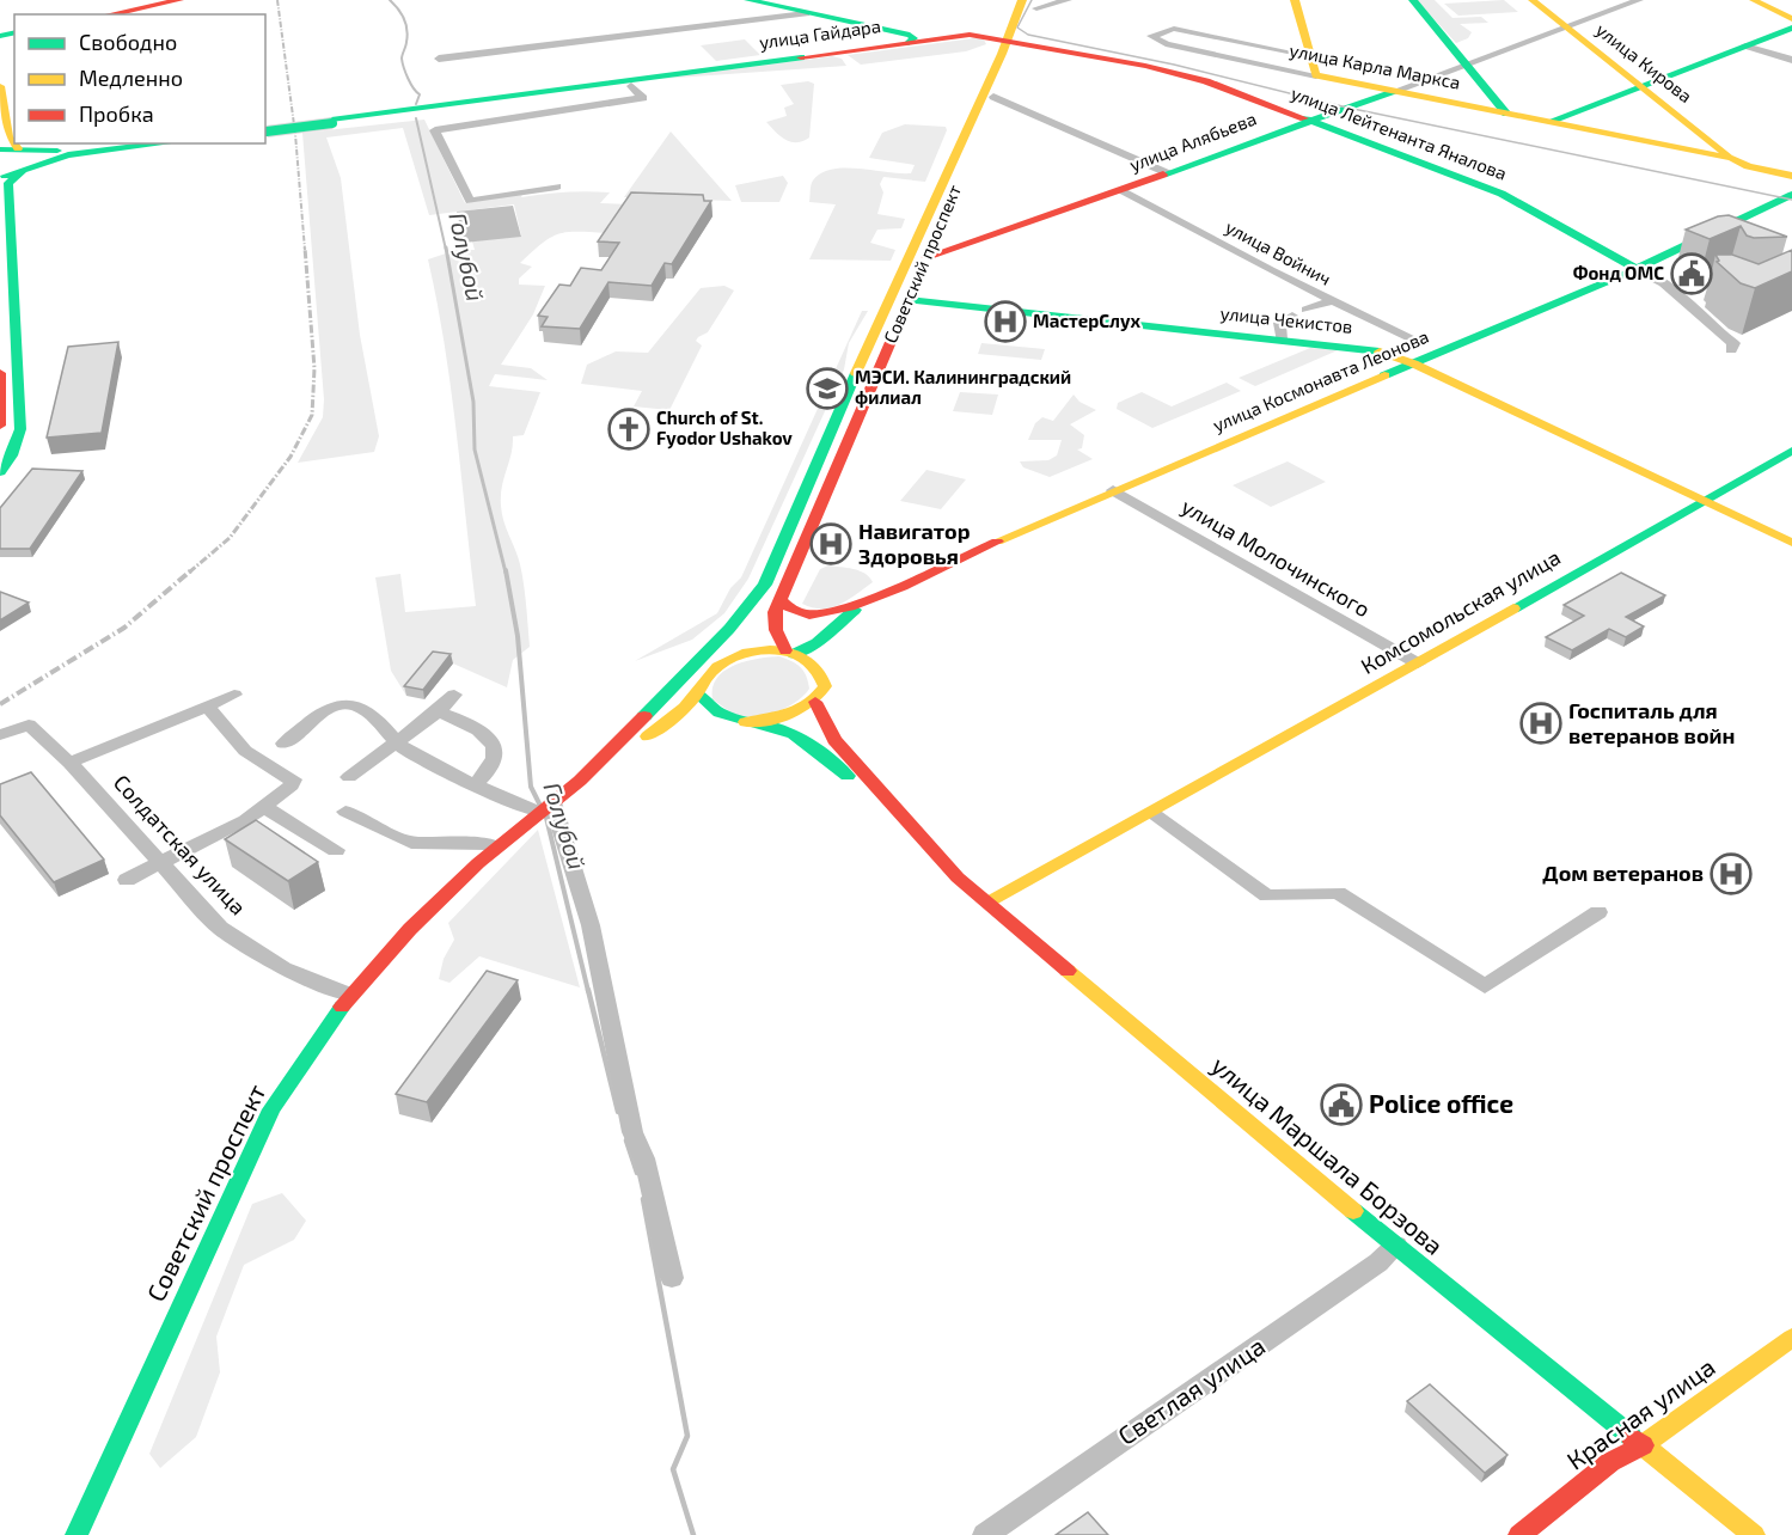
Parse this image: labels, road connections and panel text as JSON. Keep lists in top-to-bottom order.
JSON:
{
  "streets": {
    "main road": [
      "улица Гайдара",
      "улица Кирова",
      "улица Карла Маркса",
      "улица Лейтенанта Яналова",
      "улица Алябьева",
      "Советский проспект",
      "улица Чекистов",
      "улица Космонавта Леонова",
      "Комсомольская улица",
      "улица Маршала Борзова",
      "Красная улица"
    ],
    "street": [
      "улица Войнич",
      "улица Молочинского",
      "Солдатская улица",
      "Светлая улица"
    ]
  },
  "crossings": [
    ["улица Гайдара", "улица Лейтенанта Яналова"],
    ["улица Гайдара", "Советский проспект"],
    ["улица Кирова", "улица Карла Маркса"],
    ["улица Кирова", "улица Алябьева"],
    ["улица Карла Маркса", "улица Алябьева"],
    ["улица Лейтенанта Яналова", "улица Алябьева"],
    ["улица Лейтенанта Яналова", "Советский проспект"],
    ["улица Лейтенанта Яналова", "улица Космонавта Леонова"],
    ["улица Алябьева", "улица Войнич"],
    ["улица Алябьева", "Советский проспект"],
    ["Советский проспект", "улица Чекистов"],
    ["Советский проспект", "улица Космонавта Леонова"],
    ["Советский проспект", "Солдатская улица"],
    ["Советский проспект", "улица Маршала Борзова"],
    ["улица Чекистов", "улица Космонавта Леонова"],
    ["улица Чекистов", "Комсомольская улица"],
    ["улица Космонавта Леонова", "улица Молочинского"],
    ["улица Молочинского", "Комсомольская улица"],
    ["Комсомольская улица", "улица Маршала Борзова"],
    ["улица Маршала Борзова", "Светлая улица"],
    ["улица Маршала Борзова", "Красная улица"]
  ],
  "water": ["Голубой"],
  "places": {
    "public building": ["Фонд ОМС", "Police office"],
    "hospital": [
      "МастерСлух",
      "Навигатор Здоровья",
      "Госпиталь для ветеранов войн",
      "Дом ветеранов"
    ],
    "school or university": ["МЭСИ. Калининградский филиал"],
    "church": ["Church of St. Fyodor Ushakov"]
  },
  "legend": ["Свободно", "Медленно", "Пробка"]
}
